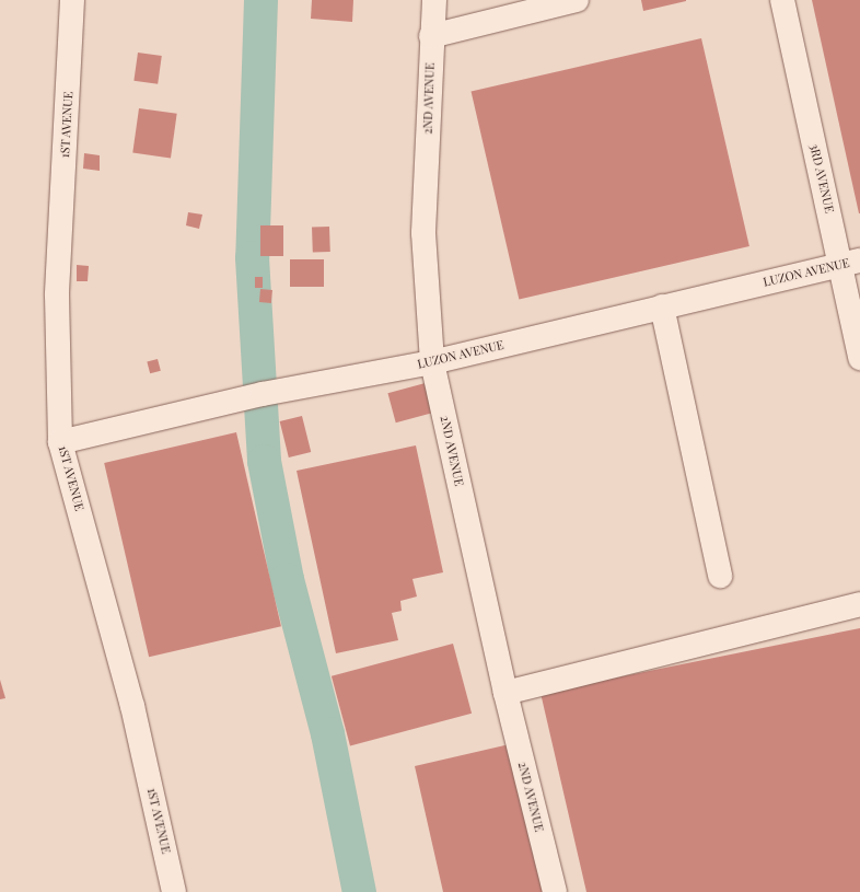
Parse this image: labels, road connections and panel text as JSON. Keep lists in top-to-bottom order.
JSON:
{
  "streets": {
    "street": [
      "2ND AVENUE",
      "1ST AVENUE",
      "3RD AVENUE",
      "LUZON AVENUE"
    ]
  },
  "crossings": [
    ["2ND AVENUE", "LUZON AVENUE"],
    ["1ST AVENUE", "LUZON AVENUE"],
    ["3RD AVENUE", "LUZON AVENUE"]
  ]
}
